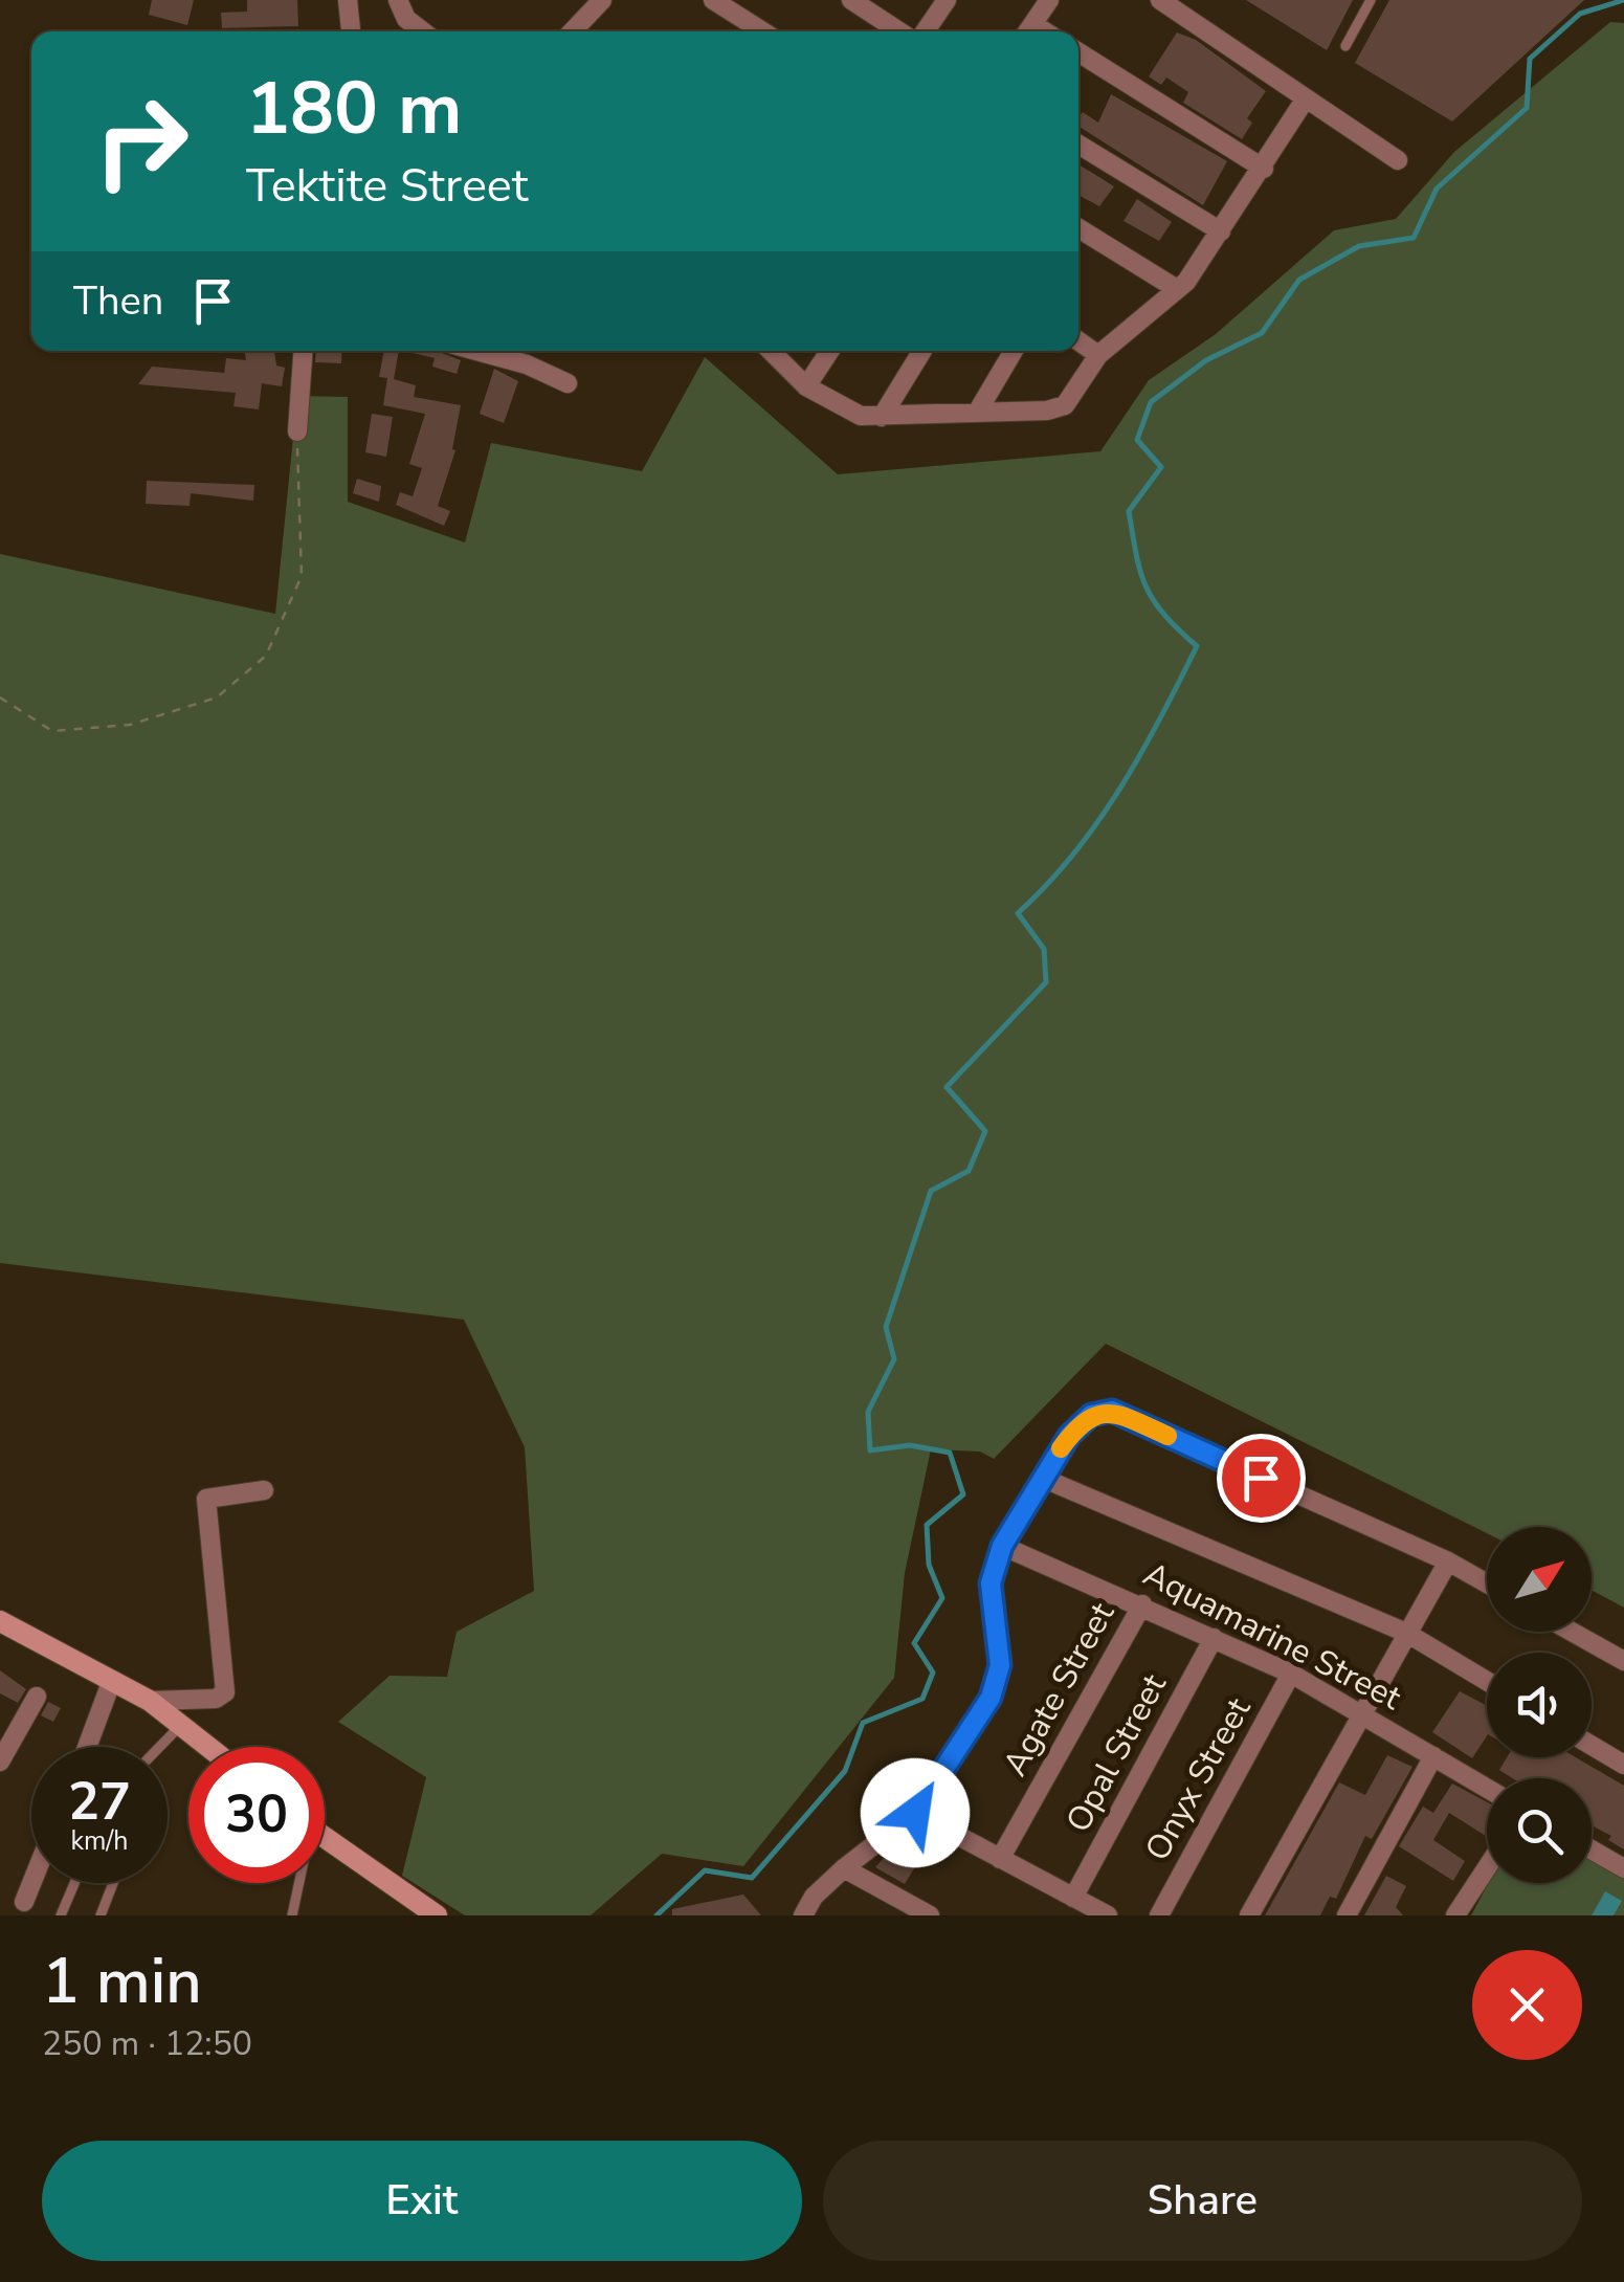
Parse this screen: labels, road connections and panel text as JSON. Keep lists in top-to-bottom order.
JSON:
{
  "streets": {
    "street": [
      "Aquamarine Street",
      "Agate Street",
      "Opal Street",
      "Onyx Street"
    ]
  },
  "crossings": [
    ["Aquamarine Street", "Agate Street"],
    ["Aquamarine Street", "Opal Street"],
    ["Aquamarine Street", "Onyx Street"]
  ],
  "north": "top right",
  "page": {
    "turn": ["180 m", "Tektite Street"],
    "then": "Then",
    "speed": "27 km/h",
    "limit": "30",
    "heading": ["1 min", "250 m · 12:50"],
    "buttons": ["Exit", "Share"]
  }
}
